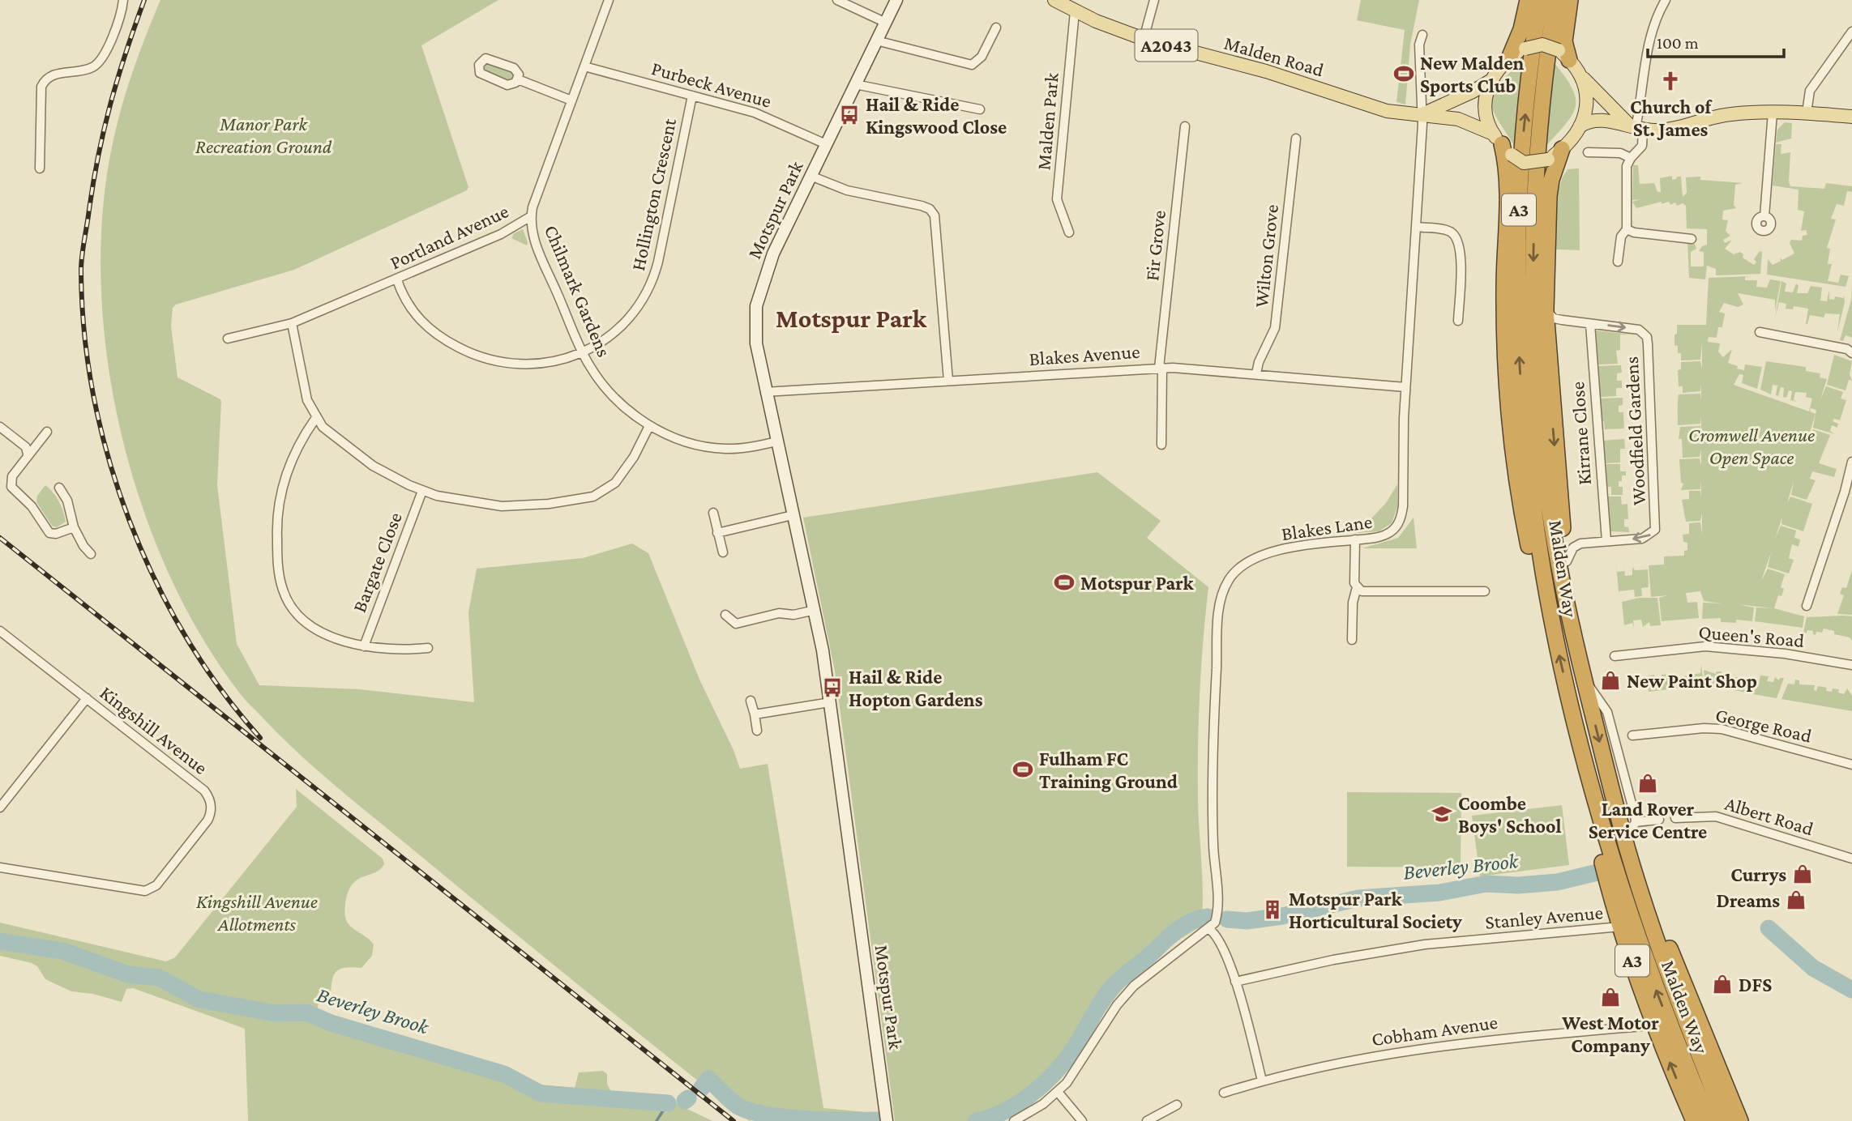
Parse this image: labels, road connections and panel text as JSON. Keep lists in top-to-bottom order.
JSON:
{
  "streets": {
    "highway": ["A3", "Malden Way"],
    "main road": ["A2043", "Malden Road"],
    "street": [
      "Purbeck Avenue",
      "Malden Park",
      "Hollington Crescent",
      "Motspur Park",
      "Portland Avenue",
      "Fir Grove",
      "Wilton Grove",
      "Chilmark Gardens",
      "Blakes Avenue",
      "Woodfield Gardens",
      "Kirrane Close",
      "Blakes Lane",
      "Bargate Close",
      "Queen's Road",
      "George Road",
      "Kingshill Avenue",
      "Albert Road",
      "Stanley Avenue",
      "Cobham Avenue"
    ]
  },
  "crossings": [
    ["Malden Road", "Malden Park"],
    ["Malden Road", "Blakes Lane"],
    ["Purbeck Avenue", "Hollington Crescent"],
    ["Purbeck Avenue", "Motspur Park"],
    ["Purbeck Avenue", "Portland Avenue"],
    ["Hollington Crescent", "Portland Avenue"],
    ["Hollington Crescent", "Chilmark Gardens"],
    ["Motspur Park", "Chilmark Gardens"],
    ["Motspur Park", "Blakes Avenue"],
    ["A3", "Malden Way"],
    ["A3", "Stanley Avenue"],
    ["A3", "Cobham Avenue"],
    ["Portland Avenue", "Chilmark Gardens"],
    ["Fir Grove", "Blakes Avenue"],
    ["Wilton Grove", "Blakes Avenue"],
    ["Blakes Avenue", "Blakes Lane"],
    ["Woodfield Gardens", "Kirrane Close"]
  ],
  "districts": ["Motspur Park"],
  "water": ["Beverley Brook"],
  "parks": ["Manor Park Recreation Ground", "Cromwell Avenue Open Space", "Kingshill Avenue Allotments"],
  "places": {
    "sports": ["New Malden Sports Club", "Motspur Park", "Fulham FC Training Ground"],
    "church": ["Church of St. James"],
    "bus stop": ["Hail & Ride Kingswood Close", "Hail & Ride Hopton Gardens"],
    "shop": [
      "New Paint Shop",
      "Land Rover Service Centre",
      "Currys",
      "Dreams",
      "DFS",
      "West Motor Company"
    ],
    "school or university": ["Coombe Boys' School"],
    "building": ["Motspur Park Horticultural Society"]
  },
  "scale_bar": "100 m"
}
